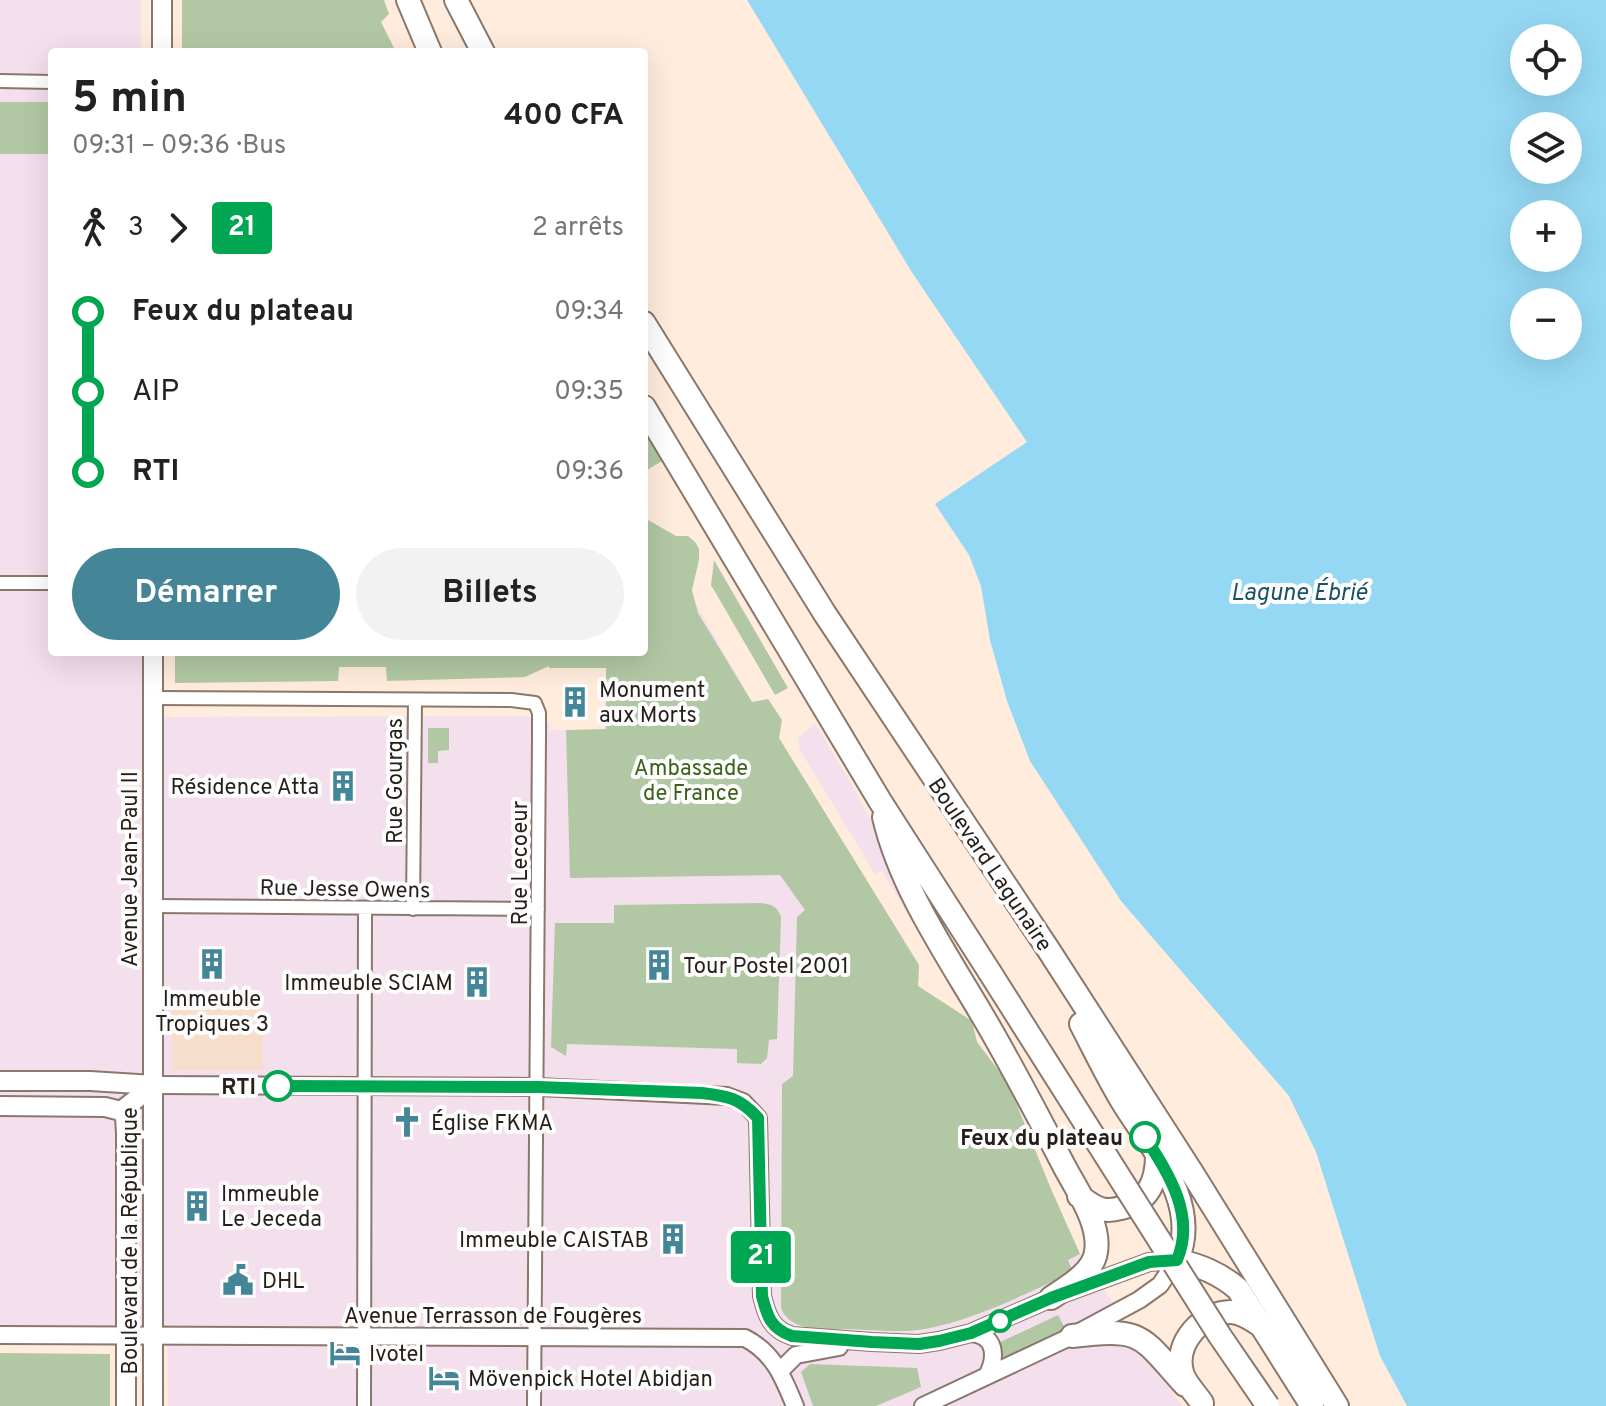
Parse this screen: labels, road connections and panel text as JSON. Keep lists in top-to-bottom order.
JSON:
{
  "streets": {
    "highway": ["Boulevard Lagunaire"],
    "main road": ["Avenue Jean-Paul II", "Boulevard de la République"],
    "street": [
      "Rue Gourgas",
      "Rue Lecoeur",
      "Rue Jesse Owens",
      "Avenue Terrasson de Fougères"
    ]
  },
  "crossings": [
    ["Rue Gourgas", "Rue Lecoeur"],
    ["Rue Gourgas", "Rue Jesse Owens"],
    ["Rue Lecoeur", "Avenue Jean-Paul II"],
    ["Rue Lecoeur", "Rue Jesse Owens"],
    ["Rue Lecoeur", "Avenue Terrasson de Fougères"],
    ["Avenue Jean-Paul II", "Rue Jesse Owens"],
    ["Avenue Jean-Paul II", "Boulevard de la République"],
    ["Boulevard de la République", "Avenue Terrasson de Fougères"]
  ],
  "water": ["Lagune Ébrié"],
  "parks": ["Ambassade de France"],
  "places": {
    "building": [
      "Monument aux Morts",
      "Résidence Atta",
      "Immeuble Tropiques 3",
      "Tour Postel 2001",
      "Immeuble SCIAM",
      "Immeuble Le Jeceda",
      "Immeuble CAISTAB"
    ],
    "other": ["RTI", "Feux du plateau"],
    "church": ["Église FKMA"],
    "public building": ["DHL"],
    "hotel": ["Ivotel", "Mövenpick Hotel Abidjan"]
  },
  "lines": ["bus line 21"],
  "page": {
    "on_map": "21",
    "map_buttons": ["+", "−"],
    "heading": ["5 min", "09:31 – 09:36 · Bus", "400 CFA"],
    "legs": ["3", "21", "2 arrêts"],
    "list": [
      {
        "name": "Feux du plateau",
        "value": "09:34"
      },
      {
        "name": "AIP",
        "value": "09:35"
      },
      {
        "name": "RTI",
        "value": "09:36"
      }
    ],
    "buttons": ["Démarrer", "Billets"]
  }
}
